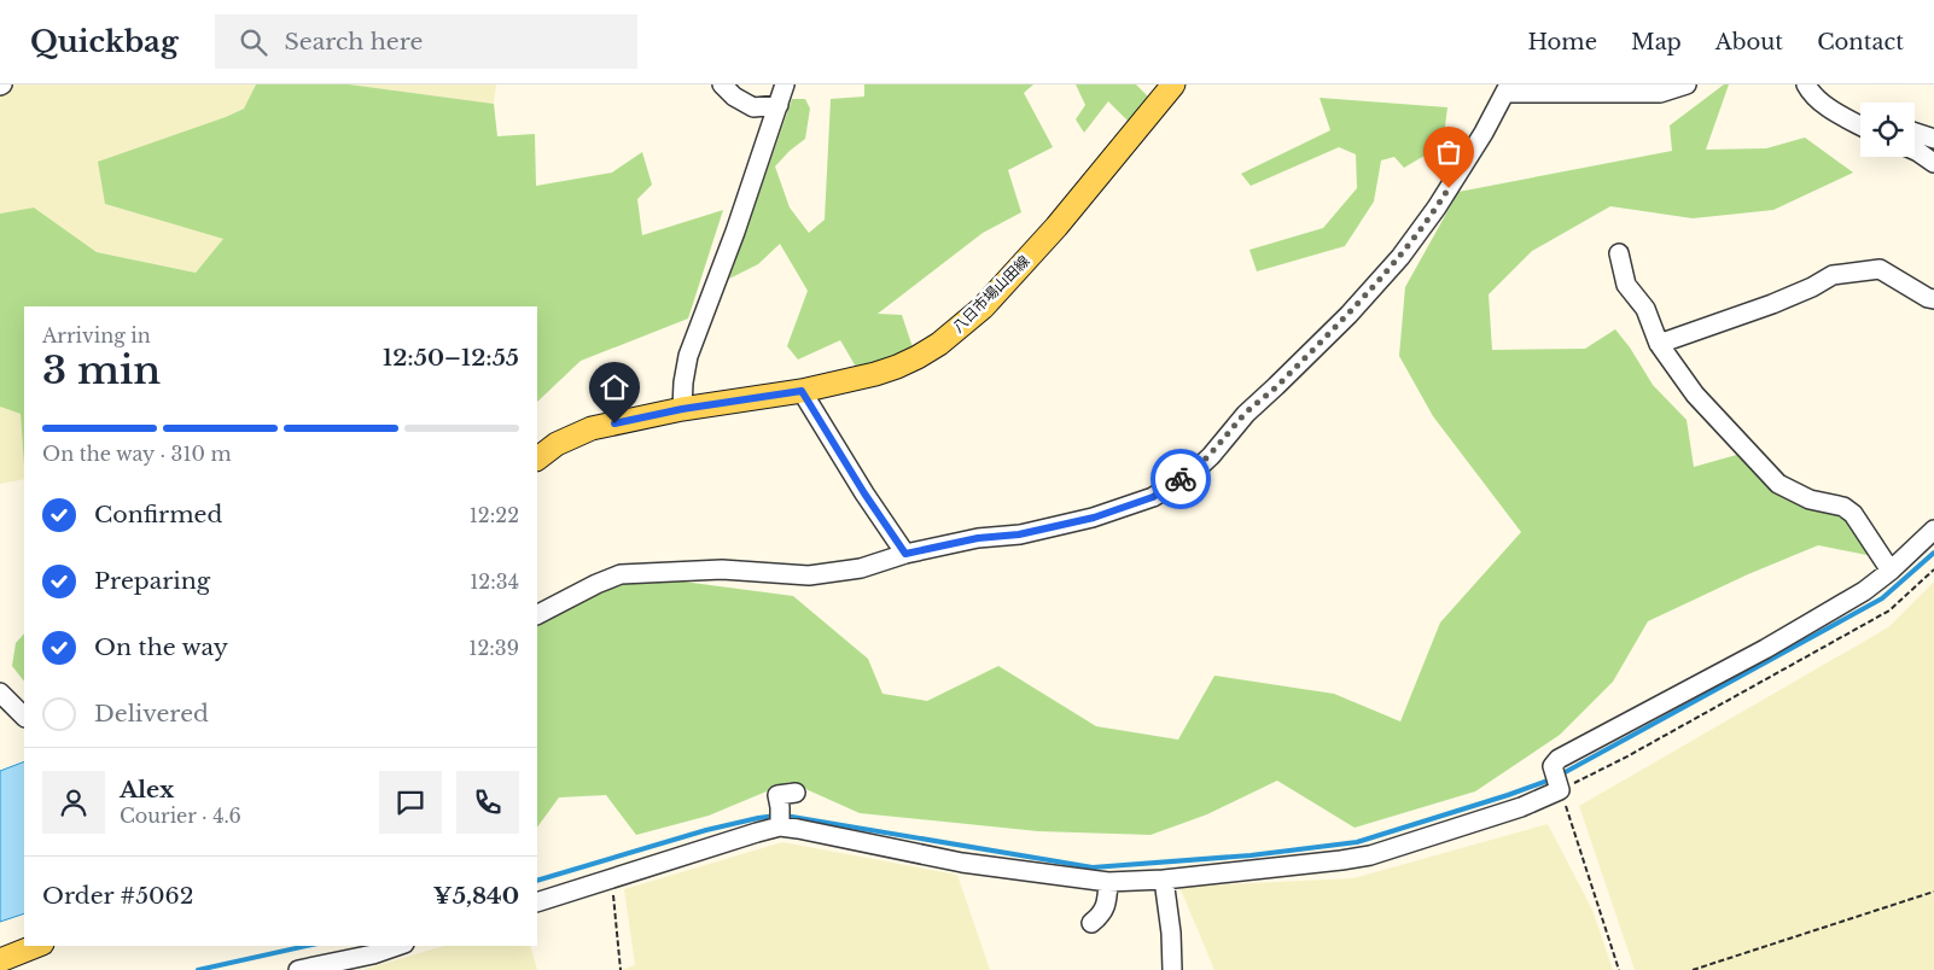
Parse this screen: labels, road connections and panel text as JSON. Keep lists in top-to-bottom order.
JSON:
{
  "streets": {
    "main road": ["八日市場山田線"]
  },
  "page": {
    "header": "Quickbag",
    "search": "Search here",
    "nav": [
      "Home",
      "Map",
      "About",
      "Contact"
    ],
    "heading": ["3 min", "Arriving in", "12:50–12:55"],
    "panel": [
      "Alex",
      "Courier · 4.6",
      "Order #5062",
      "¥5,840"
    ],
    "bar": "On the way · 310 m",
    "list": [
      ["Confirmed", "12:22"],
      ["Preparing", "12:34"],
      ["On the way", "12:39"],
      "Delivered"
    ]
  }
}
